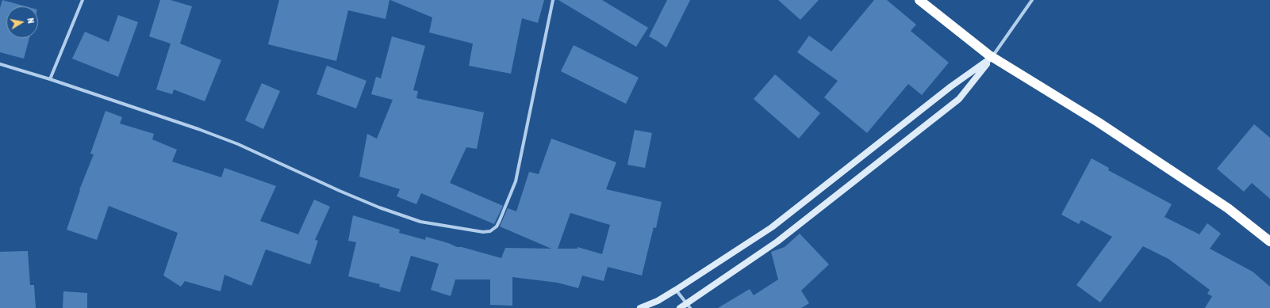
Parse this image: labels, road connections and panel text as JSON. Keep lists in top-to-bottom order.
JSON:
{
  "north": "right"
}
